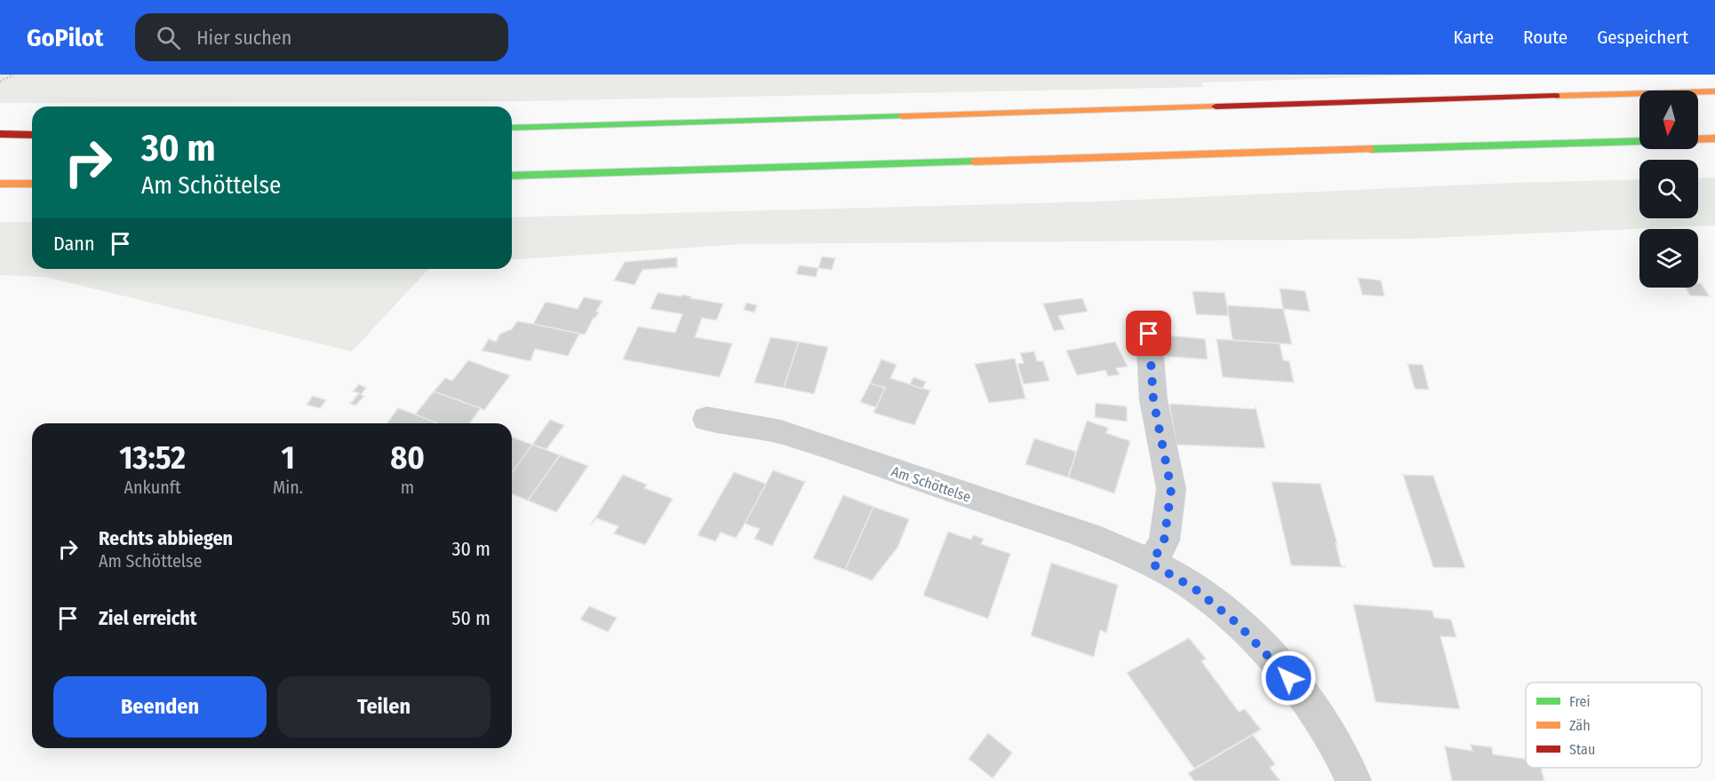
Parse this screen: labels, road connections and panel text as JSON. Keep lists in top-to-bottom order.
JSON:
{
  "streets": {
    "street": ["Am Schöttelse"]
  },
  "legend": ["Frei", "Zäh", "Stau"],
  "north": "bottom",
  "page": {
    "header": "GoPilot",
    "search": "Hier suchen",
    "nav": ["Karte", "Route", "Gespeichert"],
    "turn": ["30 m", "Am Schöttelse"],
    "then": "Dann",
    "eta": [
      "13:52",
      "Ankunft",
      "1",
      "Min.",
      "80",
      "m"
    ],
    "list": [
      {
        "name": "Rechts abbiegen",
        "note": "Am Schöttelse",
        "value": "30 m"
      },
      {
        "name": "Ziel erreicht",
        "value": "50 m"
      }
    ],
    "buttons": ["Beenden", "Teilen"]
  }
}
